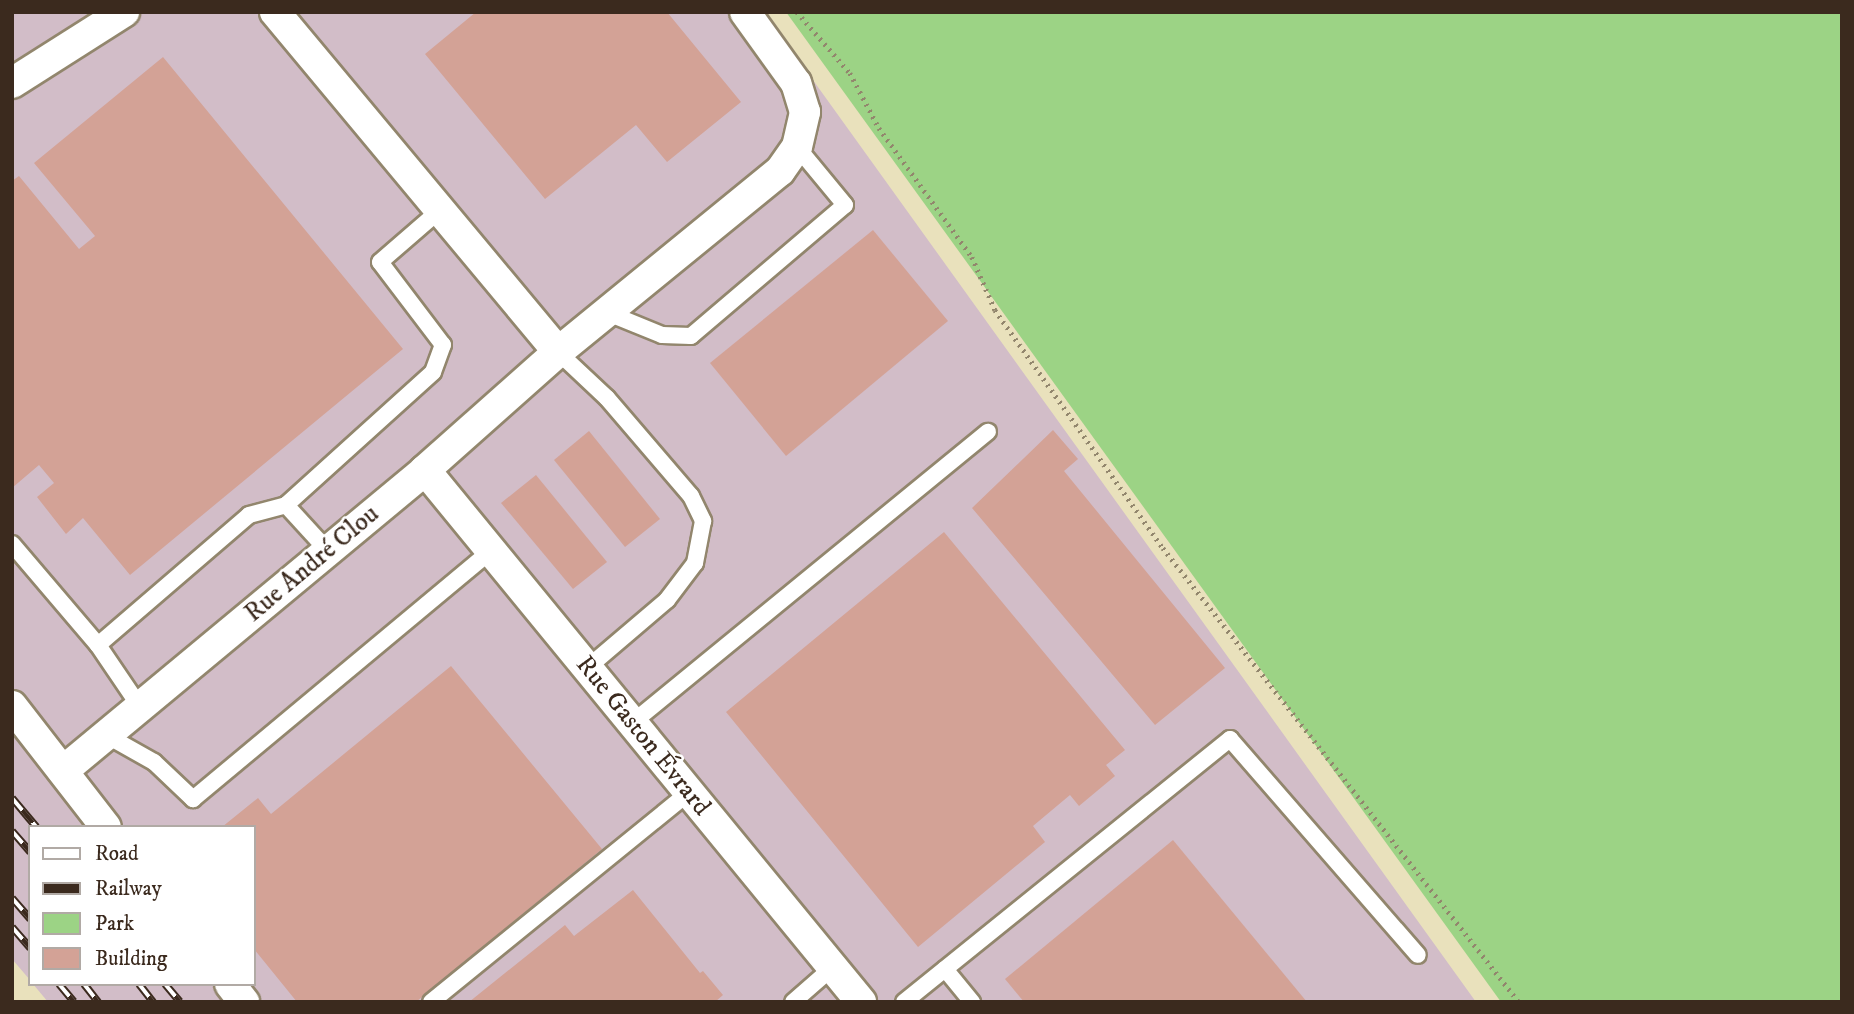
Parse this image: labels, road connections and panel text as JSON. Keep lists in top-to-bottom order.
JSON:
{
  "streets": {
    "street": ["Rue André Clou", "Rue Gaston Évrard"]
  },
  "crossings": [
    ["Rue André Clou", "Rue Gaston Évrard"]
  ],
  "legend": [
    "Road",
    "Railway",
    "Park",
    "Building"
  ]
}
